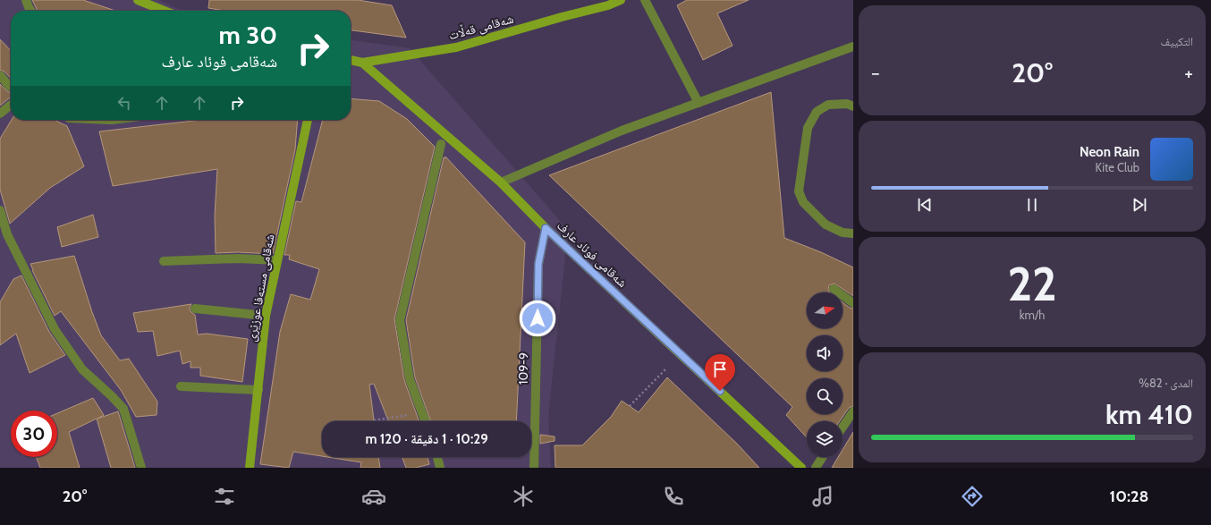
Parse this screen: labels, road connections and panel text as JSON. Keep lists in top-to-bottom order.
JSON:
{
  "streets": {
    "main road": ["شەقامی قەڵات", "شەقامی فوئاد عارف", "شەقامی مستەفا عوزێری"],
    "street": ["109-9"]
  },
  "crossings": [
    ["شەقامی قەڵات", "شەقامی فوئاد عارف"],
    ["شەقامی فوئاد عارف", "109-9"]
  ],
  "north": "right",
  "page": {
    "tile": [
      "التكييف",
      ["22", "km/h"],
      ["المدى · 82%", "410 km"]
    ],
    "turn": ["30 m", "شەقامی فوئاد عارف"],
    "heat": ["−", "20°", "+"],
    "song": ["Neon Rain", "Kite Club"],
    "limit": "30",
    "trip": "10:29 · 1 دقيقة · 120 m",
    "tabs": ["10:28", "20°"]
  }
}
